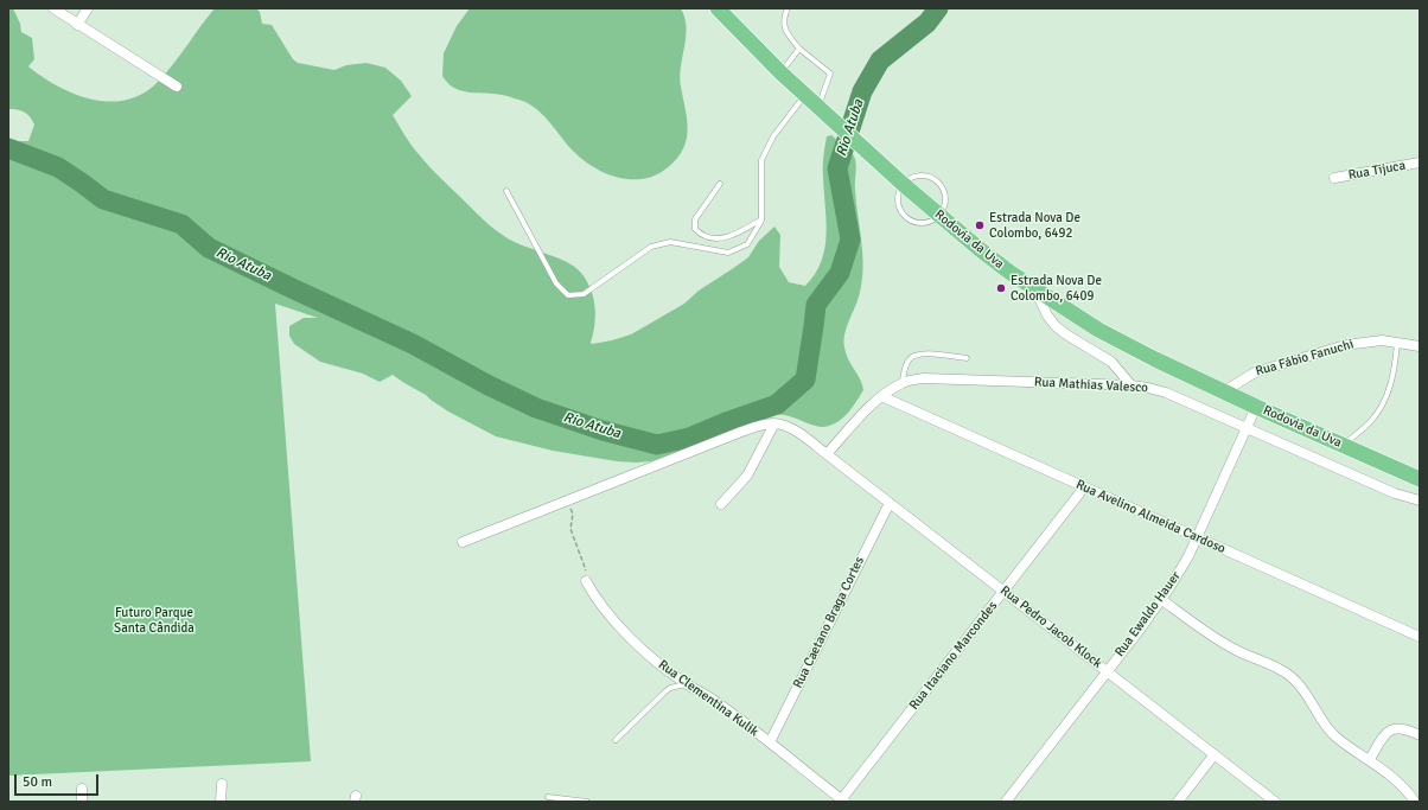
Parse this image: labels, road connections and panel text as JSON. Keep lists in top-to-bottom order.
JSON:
{
  "streets": {
    "highway": ["Rodovia da Uva"],
    "street": [
      "Rua Tijuca",
      "Rua Fábio Fanuchi",
      "Rua Mathias Valesco",
      "Rua Avelino Almeida Cardoso",
      "Rua Ewaldo Hauer",
      "Rua Caetano Braga Cortes",
      "Rua Pedro Jacob Klock",
      "Rua Itaciano Marcondes",
      "Rua Clementina Kulik"
    ]
  },
  "crossings": [
    ["Rodovia da Uva", "Rua Fábio Fanuchi"],
    ["Rodovia da Uva", "Rua Ewaldo Hauer"],
    ["Rua Mathias Valesco", "Rua Avelino Almeida Cardoso"],
    ["Rua Mathias Valesco", "Rua Ewaldo Hauer"],
    ["Rua Mathias Valesco", "Rua Pedro Jacob Klock"],
    ["Rua Avelino Almeida Cardoso", "Rua Ewaldo Hauer"],
    ["Rua Avelino Almeida Cardoso", "Rua Itaciano Marcondes"],
    ["Rua Ewaldo Hauer", "Rua Pedro Jacob Klock"],
    ["Rua Caetano Braga Cortes", "Rua Pedro Jacob Klock"],
    ["Rua Caetano Braga Cortes", "Rua Clementina Kulik"],
    ["Rua Pedro Jacob Klock", "Rua Itaciano Marcondes"],
    ["Rua Itaciano Marcondes", "Rua Clementina Kulik"]
  ],
  "water": ["Rio Atuba"],
  "parks": ["Futuro Parque Santa Cândida"],
  "places": ["Estrada Nova De Colombo, 6492", "Estrada Nova De Colombo, 6409"],
  "scale_bar": "50 m"
}
